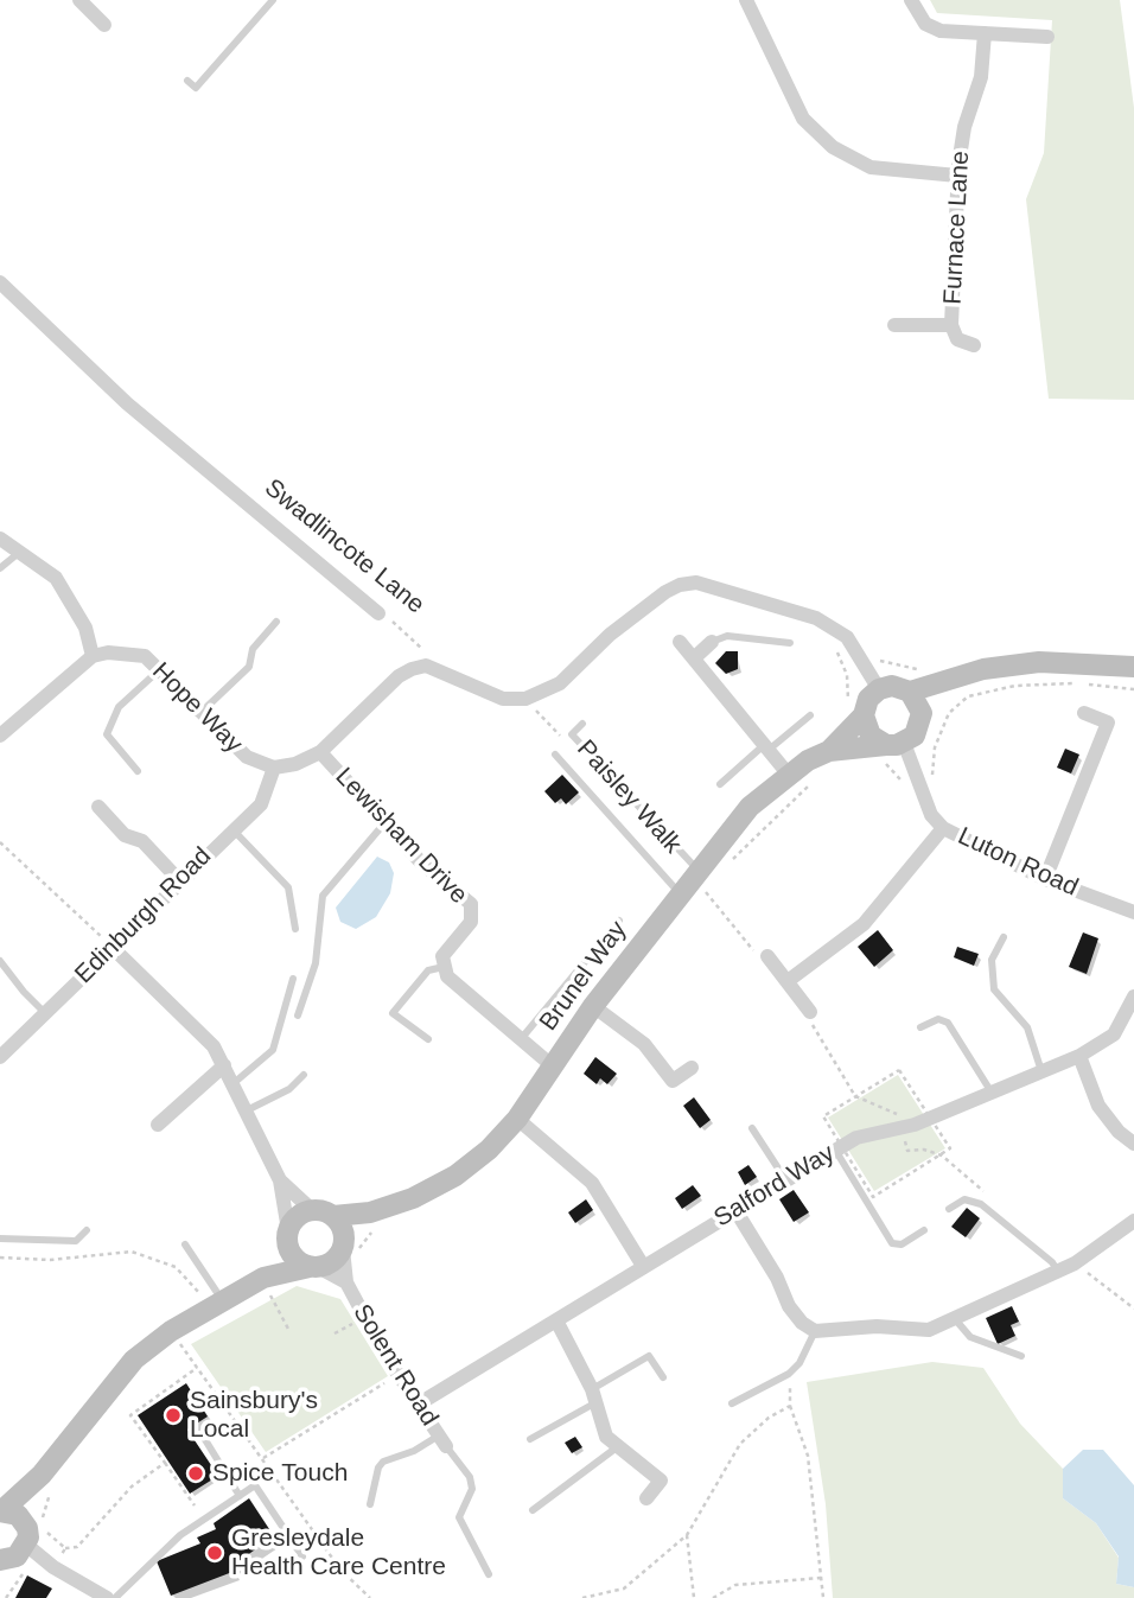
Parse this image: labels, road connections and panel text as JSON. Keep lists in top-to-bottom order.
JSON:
{
  "streets": {
    "street": [
      "Furnace Lane",
      "Swadlincote Lane",
      "Hope Way",
      "Lewisham Drive",
      "Luton Road",
      "Edinburgh Road",
      "Brunel Way",
      "Salford Way",
      "Solent Road"
    ],
    "lane": ["Paisley Walk"]
  },
  "crossings": [
    ["Hope Way", "Edinburgh Road"],
    ["Paisley Walk", "Brunel Way"],
    ["Luton Road", "Brunel Way"],
    ["Brunel Way", "Solent Road"],
    ["Salford Way", "Solent Road"]
  ],
  "places": ["Sainsbury's Local", "Spice Touch", "Gresleydale Health Care Centre"]
}
